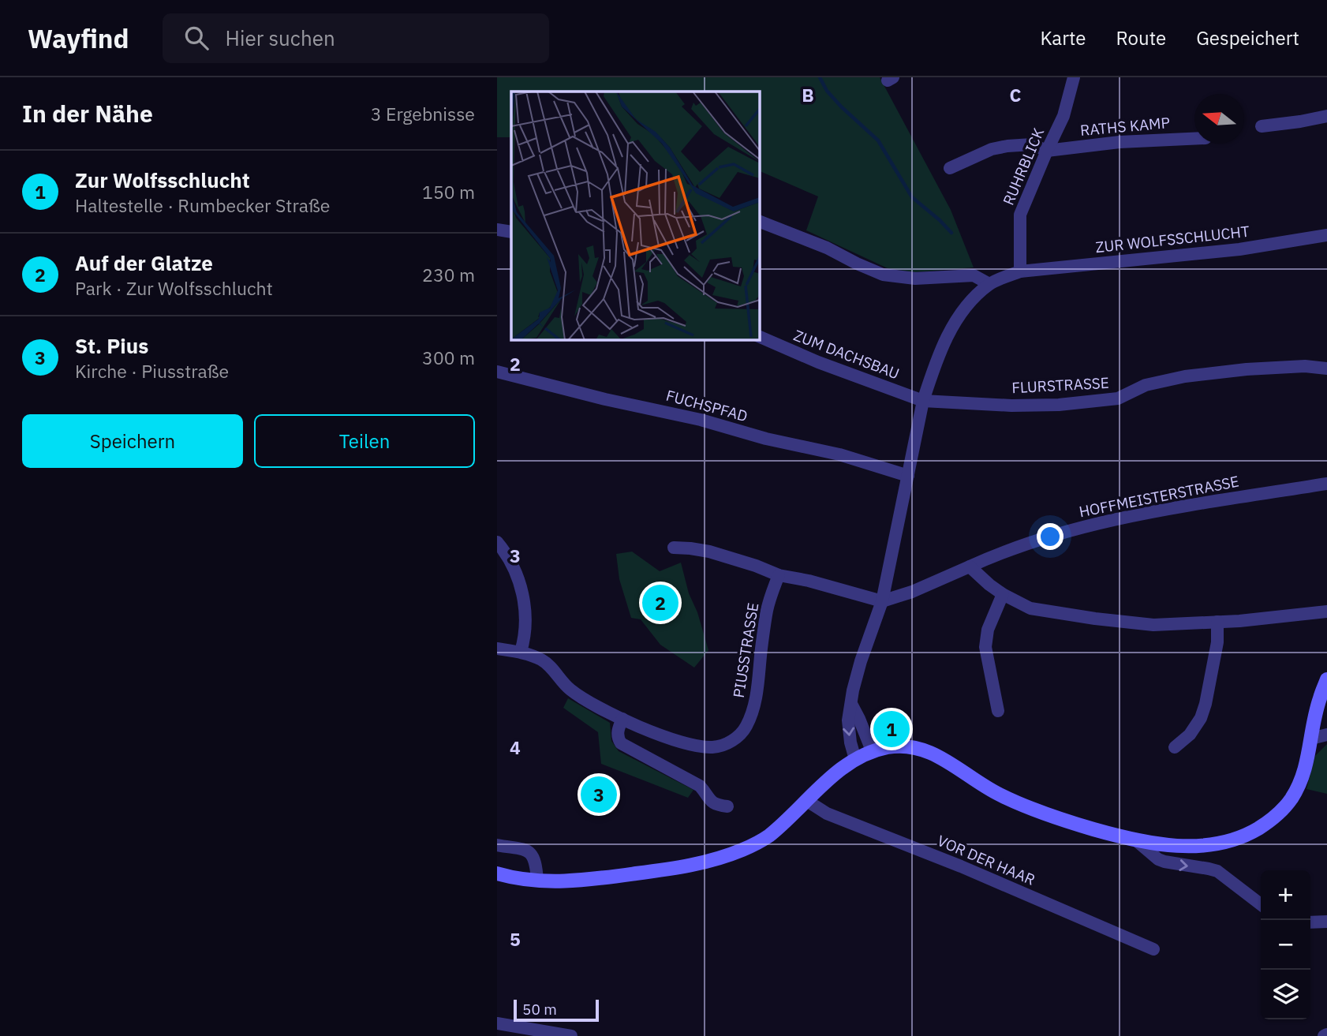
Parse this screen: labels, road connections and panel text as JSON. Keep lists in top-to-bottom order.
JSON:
{
  "streets": {
    "street": [
      "RATHS KAMP",
      "RUHRBLICK",
      "ZUR WOLFSSCHLUCHT",
      "ZUM DACHSBAU",
      "FLURSTRASSE",
      "FUCHSPFAD",
      "HOFFMEISTERSTRASSE",
      "PIUSSTRASSE",
      "VOR DER HAAR"
    ]
  },
  "crossings": [
    ["RATHS KAMP", "RUHRBLICK"],
    ["RUHRBLICK", "ZUR WOLFSSCHLUCHT"],
    ["ZUM DACHSBAU", "FLURSTRASSE"]
  ],
  "scale_bar": "50 m",
  "north": "left",
  "page": {
    "header": "Wayfind",
    "search": "Hier suchen",
    "nav": ["Karte", "Route", "Gespeichert"],
    "heading": ["In der Nähe", "3 Ergebnisse"],
    "list": [
      {
        "mark": "1",
        "name": "Zur Wolfsschlucht",
        "note": "Haltestelle · Rumbecker Straße",
        "value": "150 m"
      },
      {
        "mark": "2",
        "name": "Auf der Glatze",
        "note": "Park · Zur Wolfsschlucht",
        "value": "230 m"
      },
      {
        "mark": "3",
        "name": "St. Pius",
        "note": "Kirche · Piusstraße",
        "value": "300 m"
      }
    ],
    "buttons": ["Speichern", "Teilen"],
    "pins": ["2", "1", "3"],
    "map_buttons": ["+", "−"],
    "scale": "50 m"
  },
  "grid": {
    "columns": ["B", "C"],
    "rows": [
      "2",
      "3",
      "4",
      "5"
    ]
  }
}
